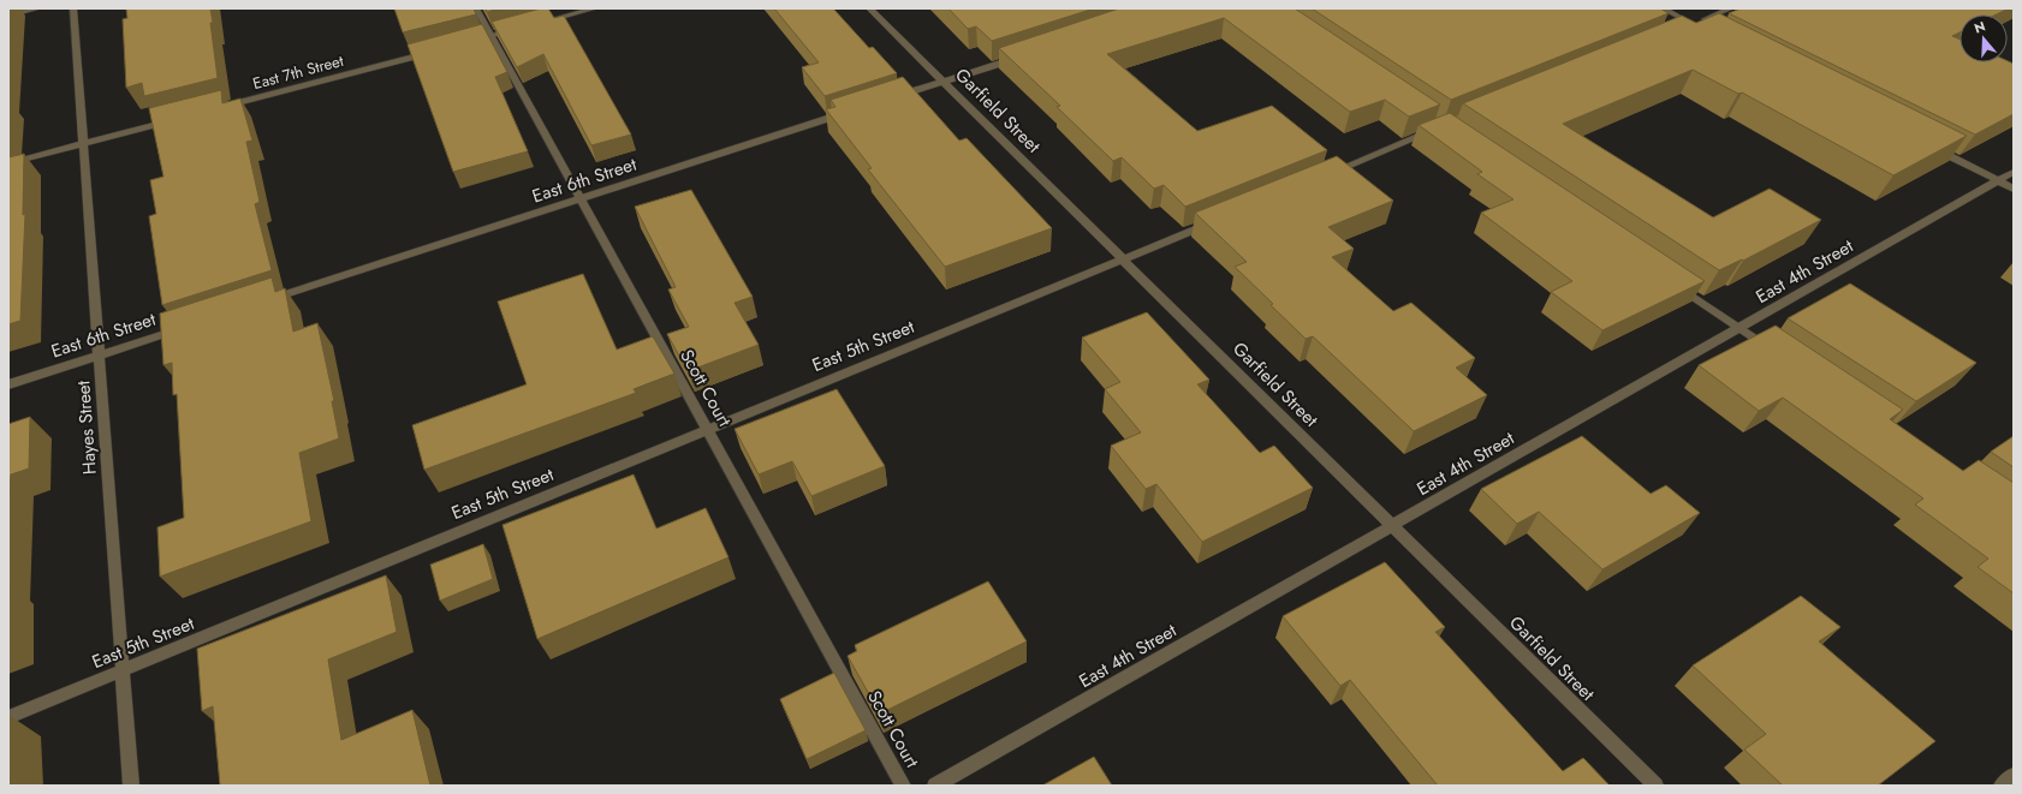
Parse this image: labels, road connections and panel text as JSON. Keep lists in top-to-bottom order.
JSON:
{
  "streets": {
    "street": [
      "East 7th Street",
      "Garfield Street",
      "East 6th Street",
      "East 4th Street",
      "East 5th Street",
      "Scott Court",
      "Hayes Street"
    ]
  },
  "crossings": [
    ["Garfield Street", "East 4th Street"],
    ["Garfield Street", "East 5th Street"],
    ["East 6th Street", "Scott Court"],
    ["East 6th Street", "Hayes Street"],
    ["East 5th Street", "Scott Court"],
    ["East 5th Street", "Hayes Street"]
  ],
  "north": "top"
}
